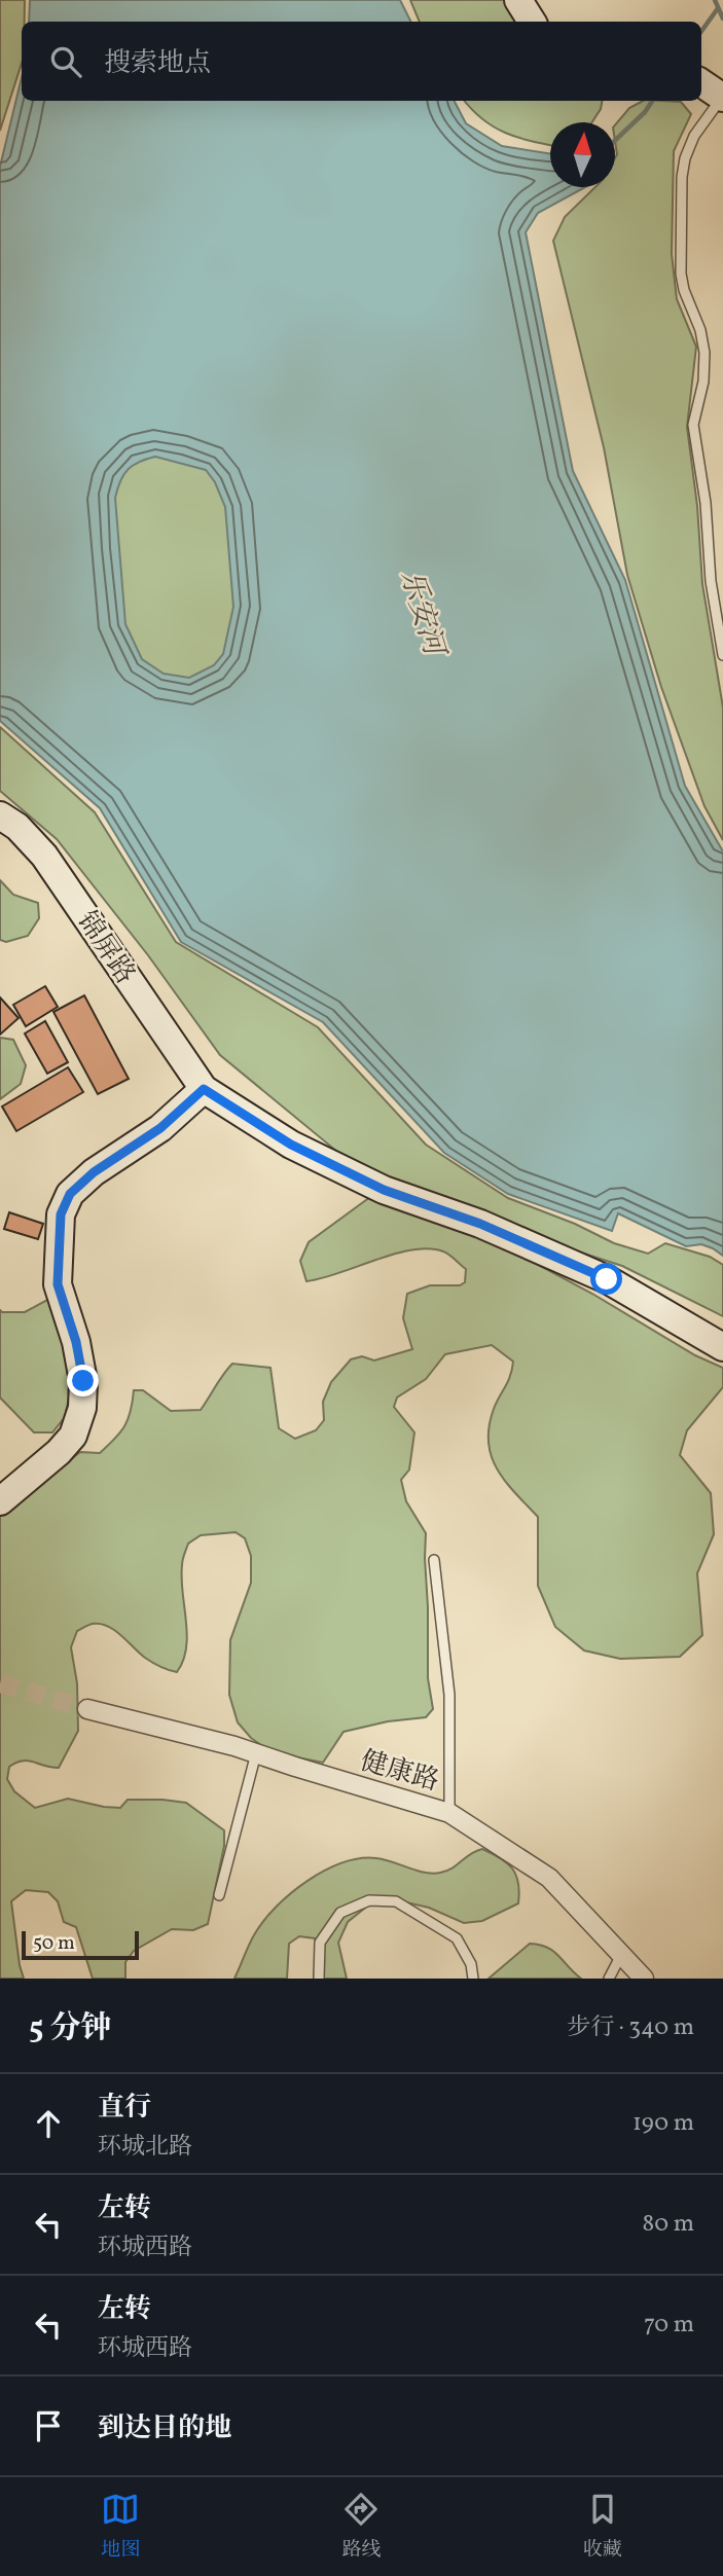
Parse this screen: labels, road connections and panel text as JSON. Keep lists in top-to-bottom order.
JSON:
{
  "streets": {
    "street": ["锦屏路", "健康路"]
  },
  "water": ["乐安河"],
  "scale_bar": "50 m",
  "north": "top",
  "page": {
    "search": "搜索地点",
    "scale": "50 m",
    "heading": ["5 分钟", "步行 · 340 m"],
    "list": [
      ["直行", "环城北路", "190 m"],
      ["左转", "环城西路", "80 m"],
      ["左转", "环城西路", "70 m"],
      "到达目的地"
    ],
    "nav": ["地图", "路线", "收藏"]
  }
}
